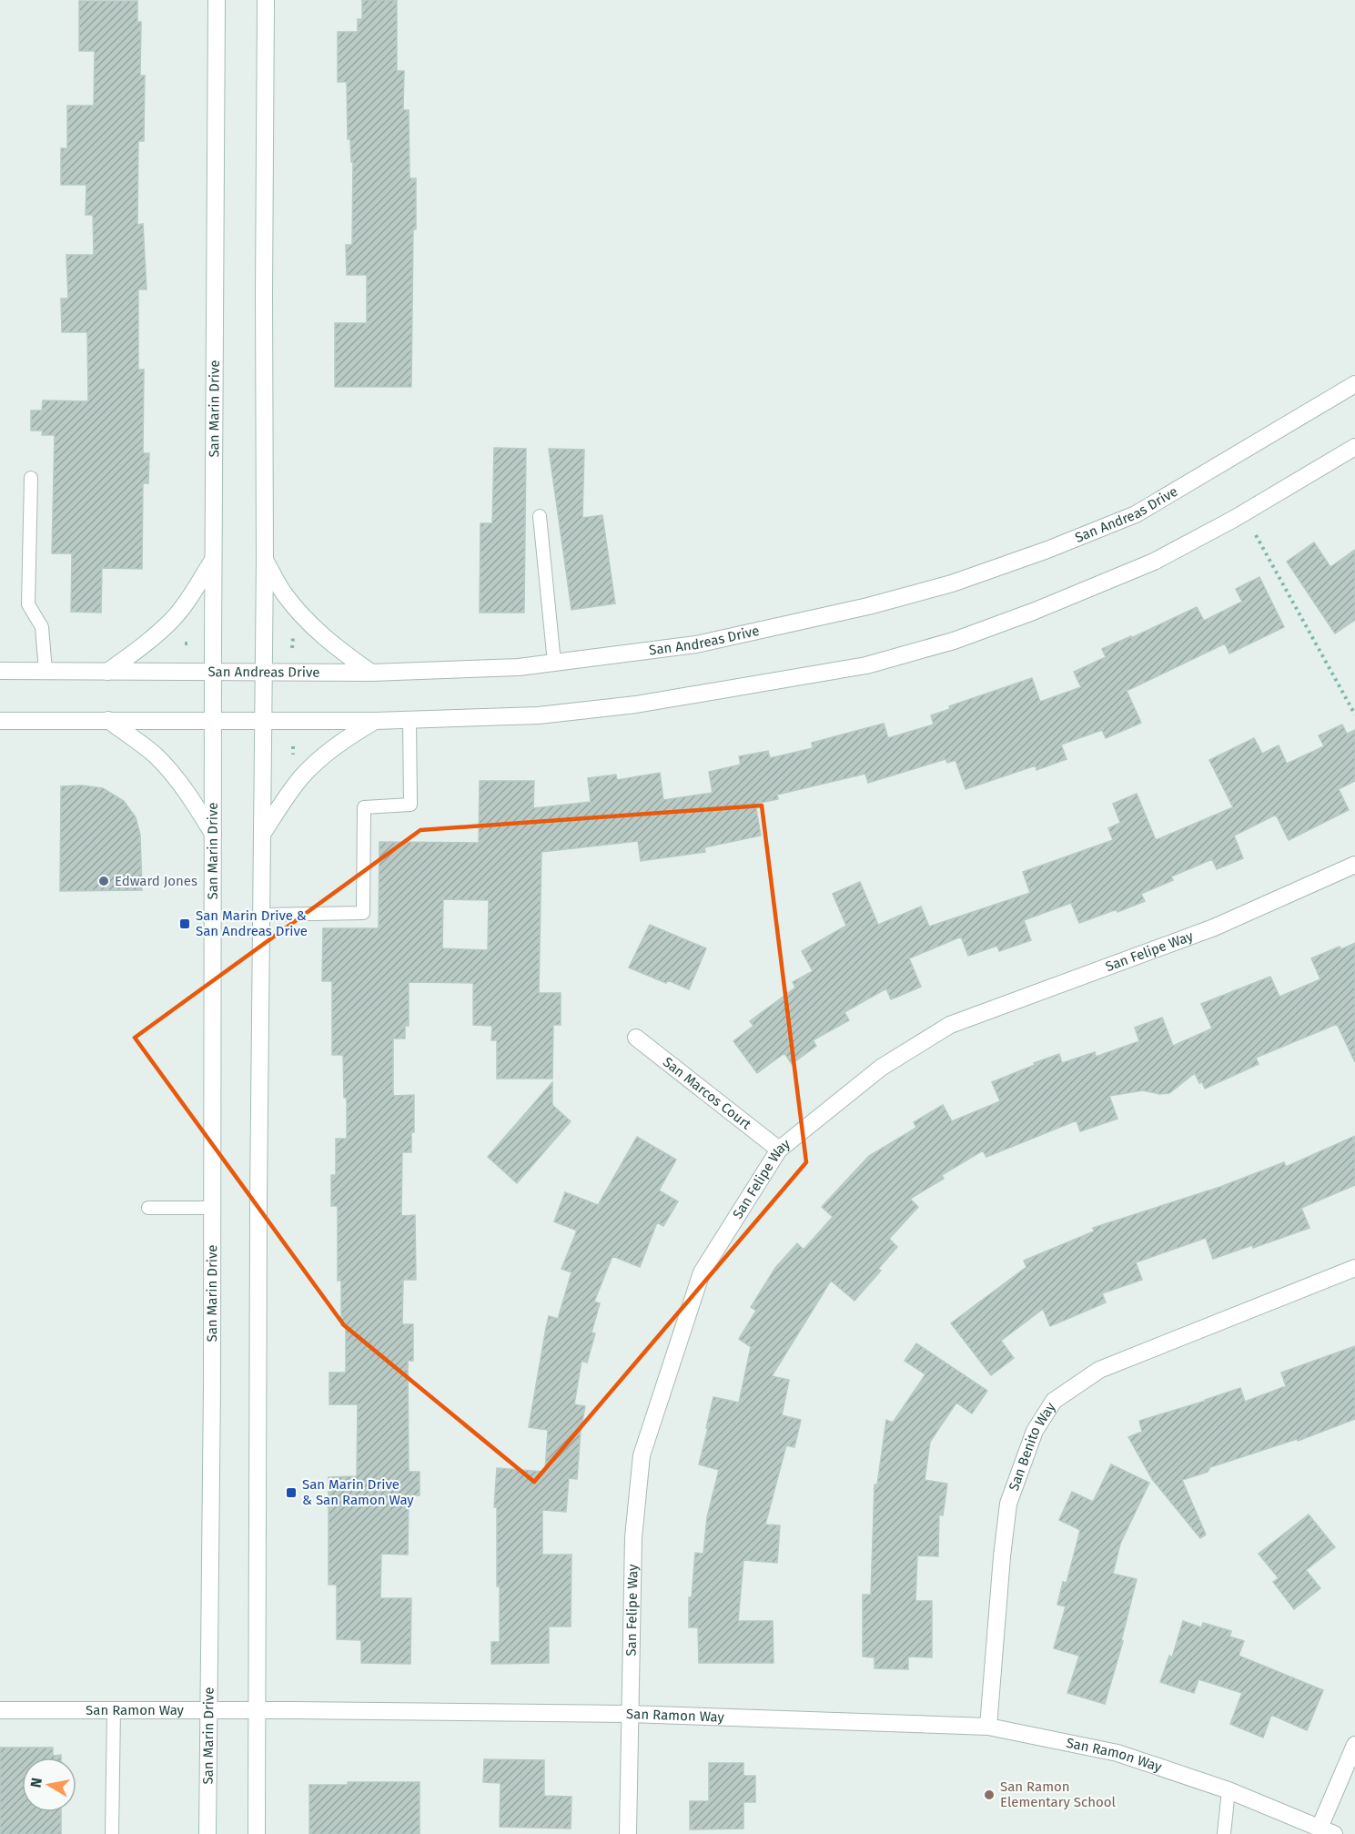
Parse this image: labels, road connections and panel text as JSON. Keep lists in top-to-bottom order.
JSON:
{
  "streets": {
    "street": [
      "San Marin Drive",
      "San Andreas Drive",
      "San Felipe Way",
      "San Marcos Court",
      "San Benito Way",
      "San Ramon Way"
    ]
  },
  "crossings": [
    ["San Marin Drive", "San Andreas Drive"],
    ["San Marin Drive", "San Ramon Way"],
    ["San Felipe Way", "San Marcos Court"],
    ["San Felipe Way", "San Ramon Way"],
    ["San Benito Way", "San Ramon Way"]
  ],
  "places": {
    "other": ["Edward Jones", "San Ramon Elementary School"],
    "transit": ["San Marin Drive & San Andreas Drive", "San Marin Drive & San Ramon Way"]
  },
  "north": "left"
}
